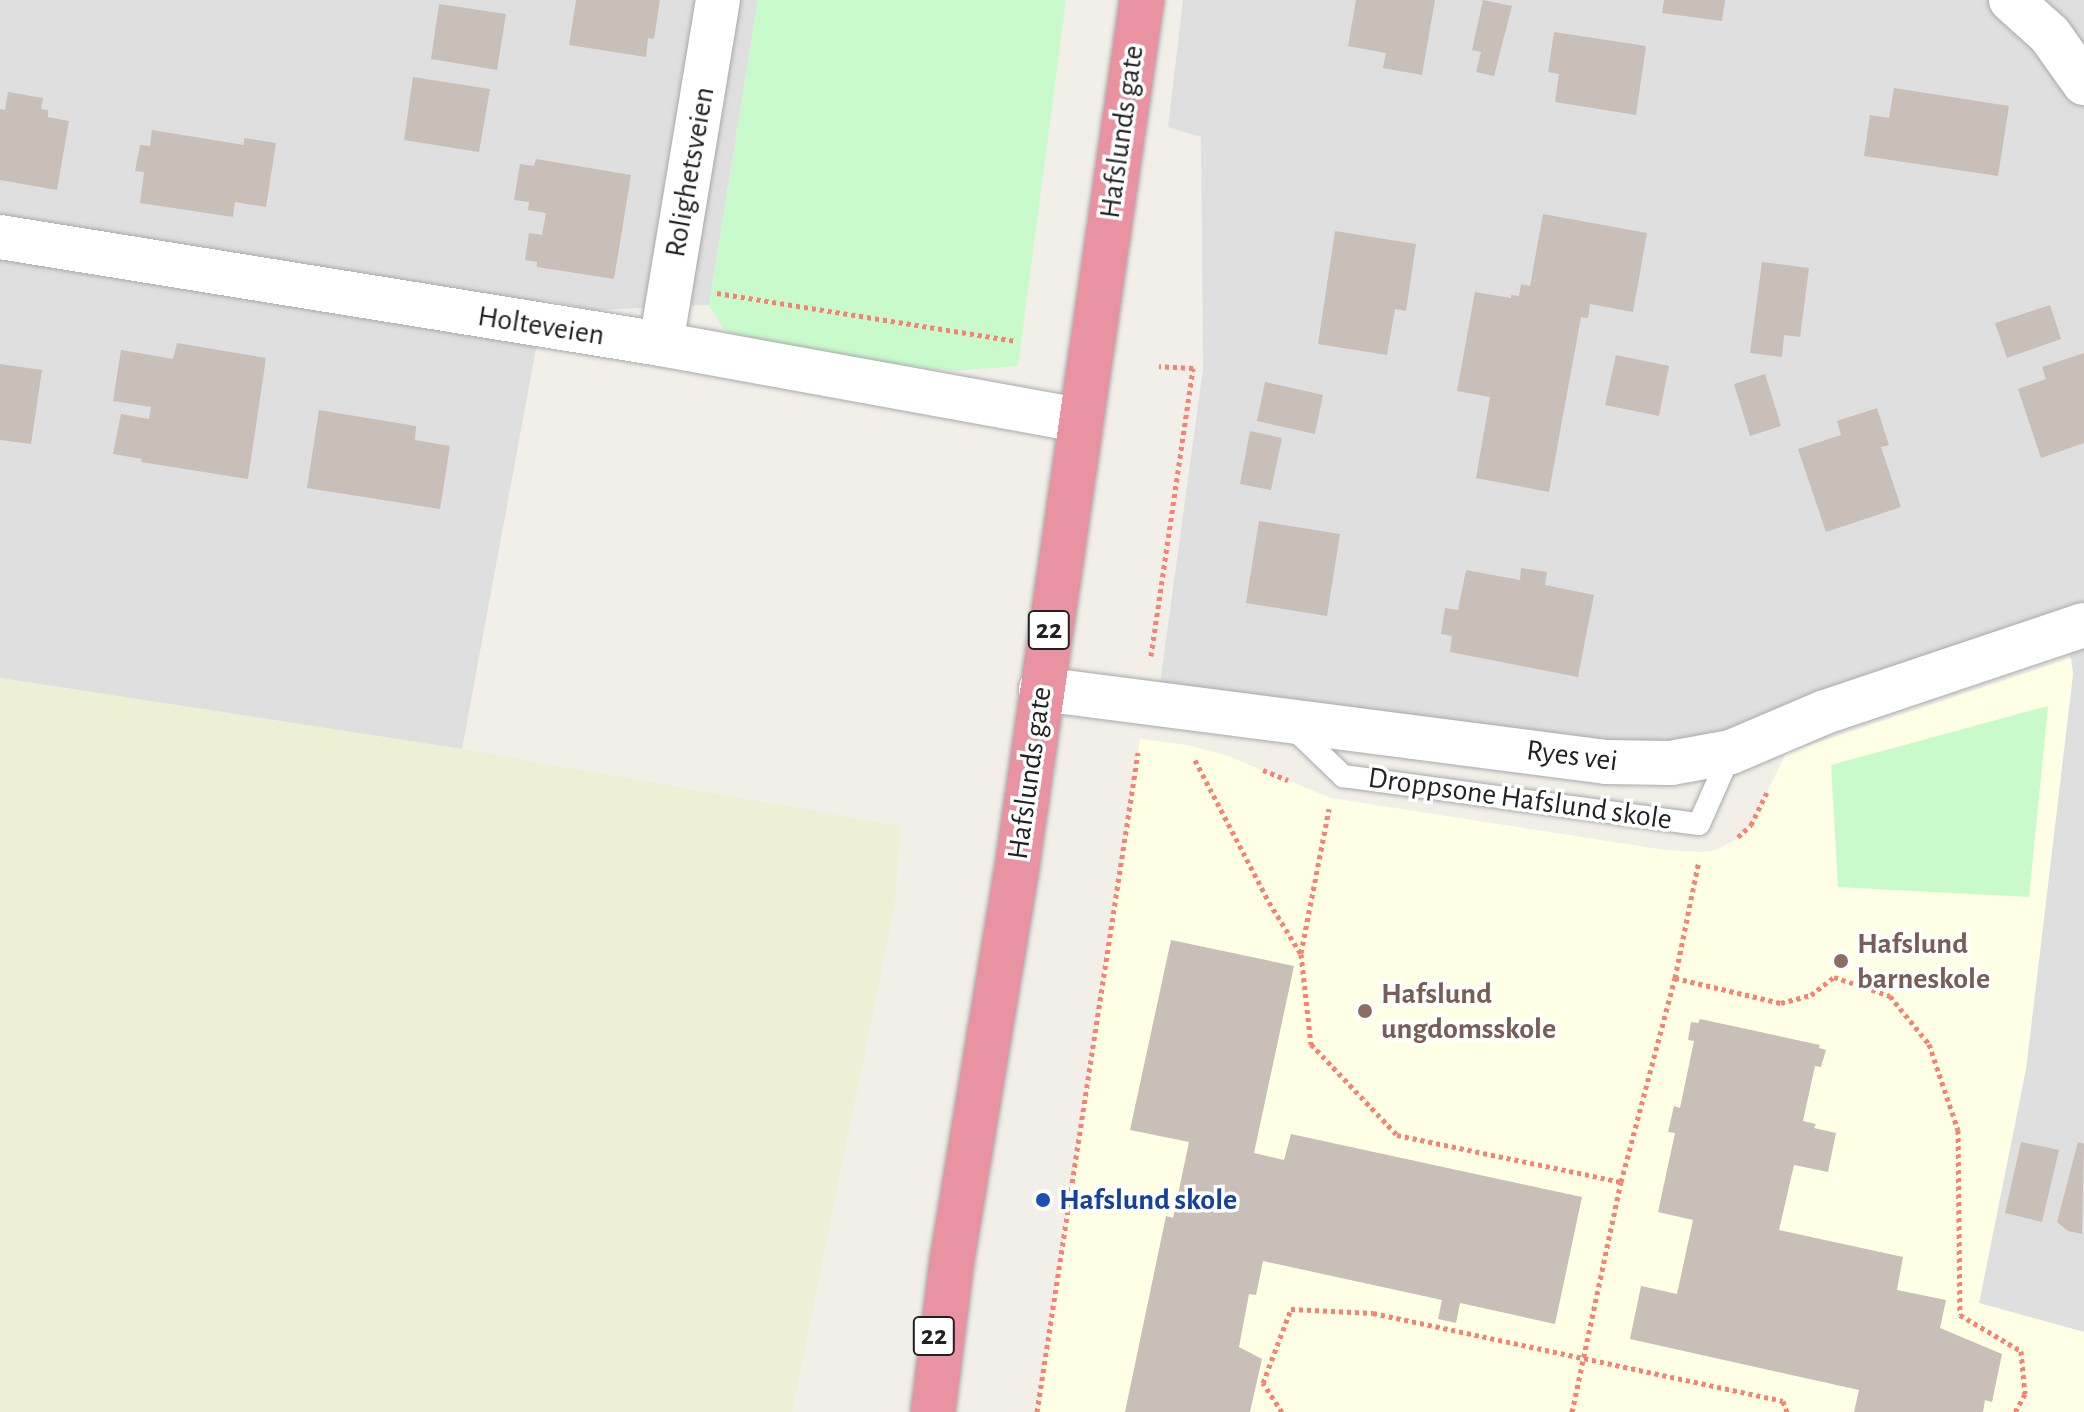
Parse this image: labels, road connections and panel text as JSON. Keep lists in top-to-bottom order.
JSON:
{
  "streets": {
    "highway": ["Hafslunds gate", "22"],
    "street": ["Rolighetsveien", "Holteveien", "Ryes vei"],
    "lane": ["Droppsone Hafslund skole"]
  },
  "crossings": [
    ["Hafslunds gate", "Holteveien"],
    ["Hafslunds gate", "Ryes vei"],
    ["Rolighetsveien", "Holteveien"],
    ["Ryes vei", "Droppsone Hafslund skole"]
  ],
  "places": ["Hafslund barneskole", "Hafslund ungdomsskole", "Hafslund skole"]
}
